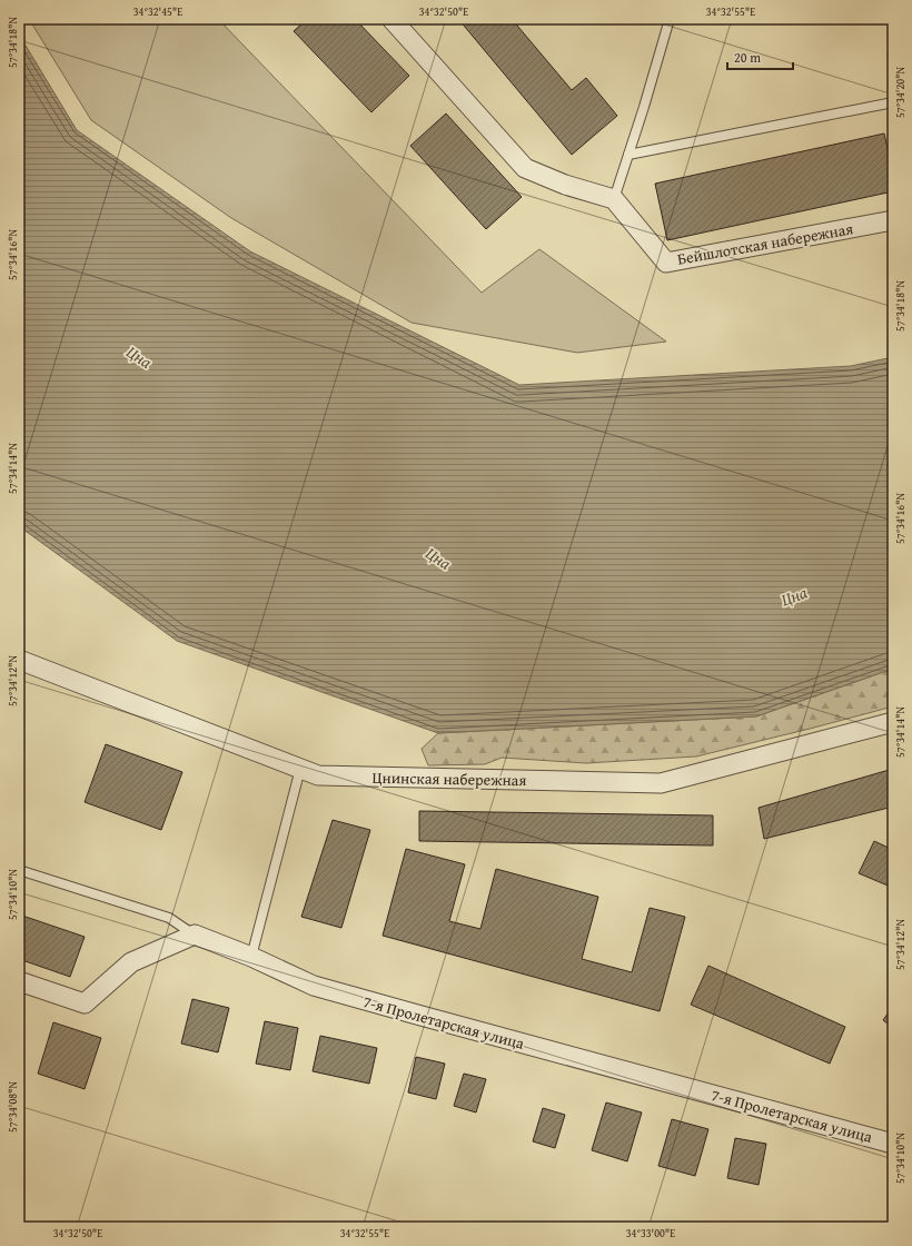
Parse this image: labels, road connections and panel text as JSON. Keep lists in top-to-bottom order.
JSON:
{
  "streets": {
    "street": ["Бейшлотская набережная", "Цнинская набережная", "7-я Пролетарская улица"]
  },
  "water": ["Цна"],
  "scale_bar": "20 m",
  "coordinates": [
    "34°32'45\"E",
    "34°32'50\"E",
    "34°32'55\"E",
    "57°34'18\"N",
    "57°34'20\"N",
    "57°34'16\"N",
    "57°34'14\"N",
    "57°34'12\"N",
    "57°34'10\"N",
    "57°34'08\"N",
    "34°33'00\"E"
  ]
}
